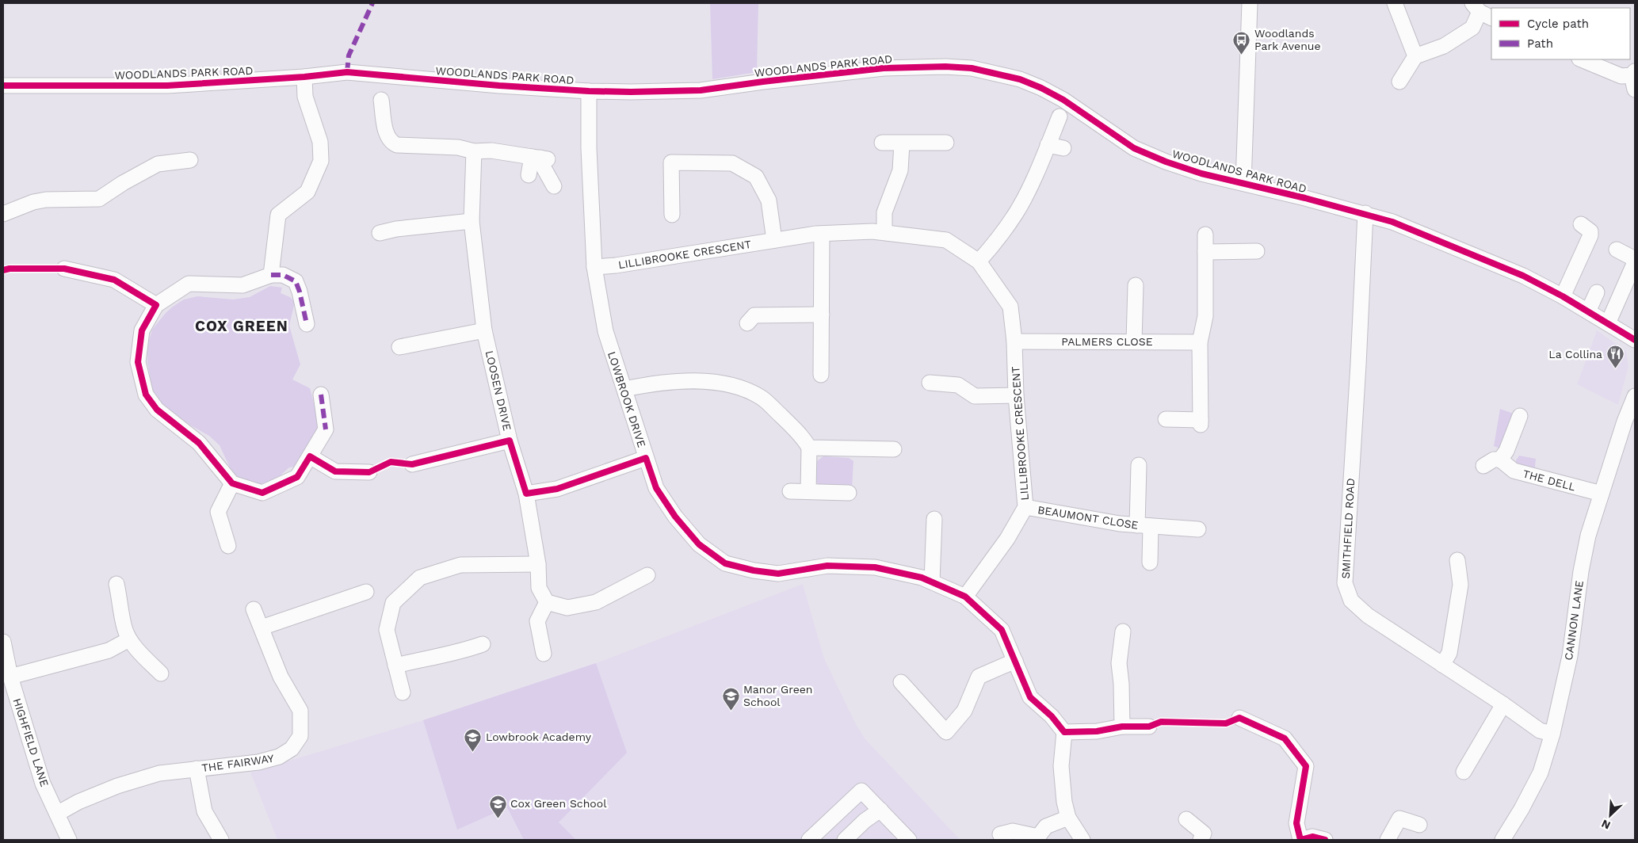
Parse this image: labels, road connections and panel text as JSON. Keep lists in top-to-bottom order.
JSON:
{
  "streets": {
    "street": [
      "WOODLANDS PARK ROAD",
      "LILLIBROOKE CRESCENT",
      "PALMERS CLOSE",
      "LOOSEN DRIVE",
      "LOWBROOK DRIVE",
      "THE DELL",
      "BEAUMONT CLOSE",
      "SMITHFIELD ROAD",
      "CANNON LANE",
      "HIGHFIELD LANE",
      "THE FAIRWAY"
    ]
  },
  "crossings": [
    ["WOODLANDS PARK ROAD", "LOWBROOK DRIVE"],
    ["WOODLANDS PARK ROAD", "SMITHFIELD ROAD"],
    ["LILLIBROOKE CRESCENT", "PALMERS CLOSE"],
    ["LILLIBROOKE CRESCENT", "LOWBROOK DRIVE"],
    ["LILLIBROOKE CRESCENT", "BEAUMONT CLOSE"],
    ["THE DELL", "CANNON LANE"],
    ["SMITHFIELD ROAD", "CANNON LANE"],
    ["HIGHFIELD LANE", "THE FAIRWAY"]
  ],
  "districts": ["COX GREEN"],
  "places": {
    "bus stop": ["Woodlands Park Avenue"],
    "restaurant": ["La Collina"],
    "school or university": ["Manor Green School", "Lowbrook Academy", "Cox Green School"]
  },
  "legend": ["Cycle path", "Path"],
  "north": "bottom left"
}
